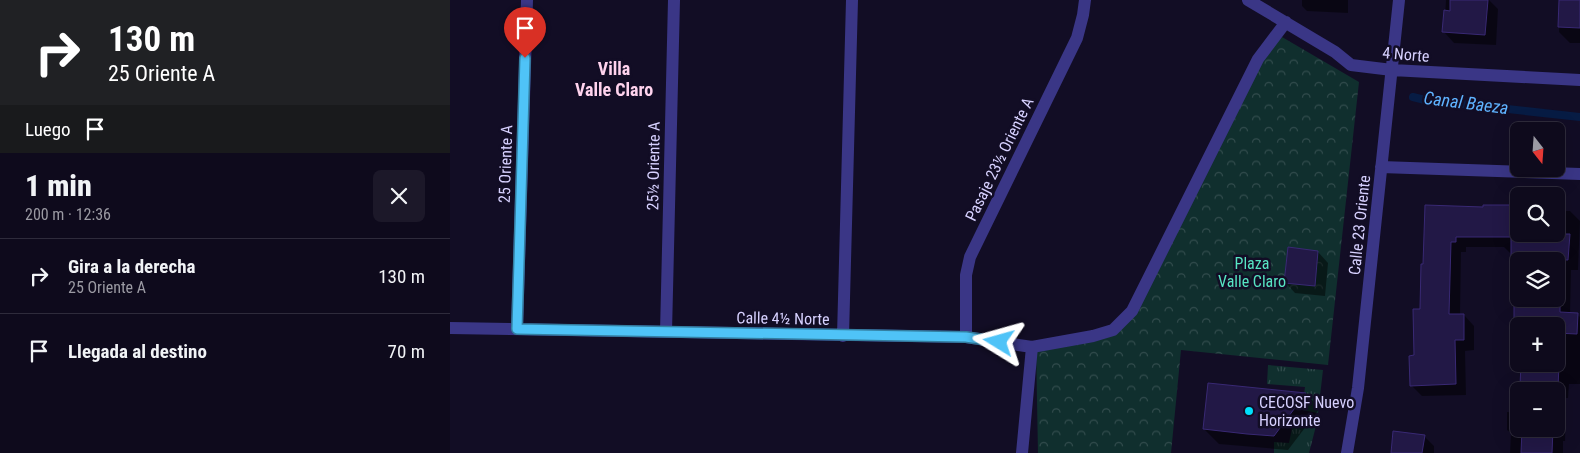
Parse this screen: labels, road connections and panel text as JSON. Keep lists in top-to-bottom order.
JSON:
{
  "streets": {
    "street": [
      "4 Norte",
      "Pasaje 23½ Oriente A",
      "25 Oriente A",
      "25½ Oriente A",
      "Calle 23 Oriente",
      "Calle 4½ Norte"
    ]
  },
  "crossings": [
    ["4 Norte", "Calle 23 Oriente"],
    ["4 Norte", "Calle 4½ Norte"],
    ["Pasaje 23½ Oriente A", "Calle 4½ Norte"],
    ["25 Oriente A", "Calle 4½ Norte"],
    ["25½ Oriente A", "Calle 4½ Norte"]
  ],
  "districts": ["Villa Valle Claro"],
  "water": ["Canal Baeza"],
  "parks": ["Plaza Valle Claro"],
  "places": ["CECOSF Nuevo Horizonte"],
  "north": "bottom",
  "page": {
    "turn": ["130 m", "25 Oriente A"],
    "then": "Luego",
    "map_buttons": ["+", "−"],
    "heading": ["1 min", "200 m · 12:36"],
    "list": [
      {
        "name": "Gira a la derecha",
        "note": "25 Oriente A",
        "value": "130 m"
      },
      {
        "name": "Llegada al destino",
        "value": "70 m"
      }
    ]
  }
}
